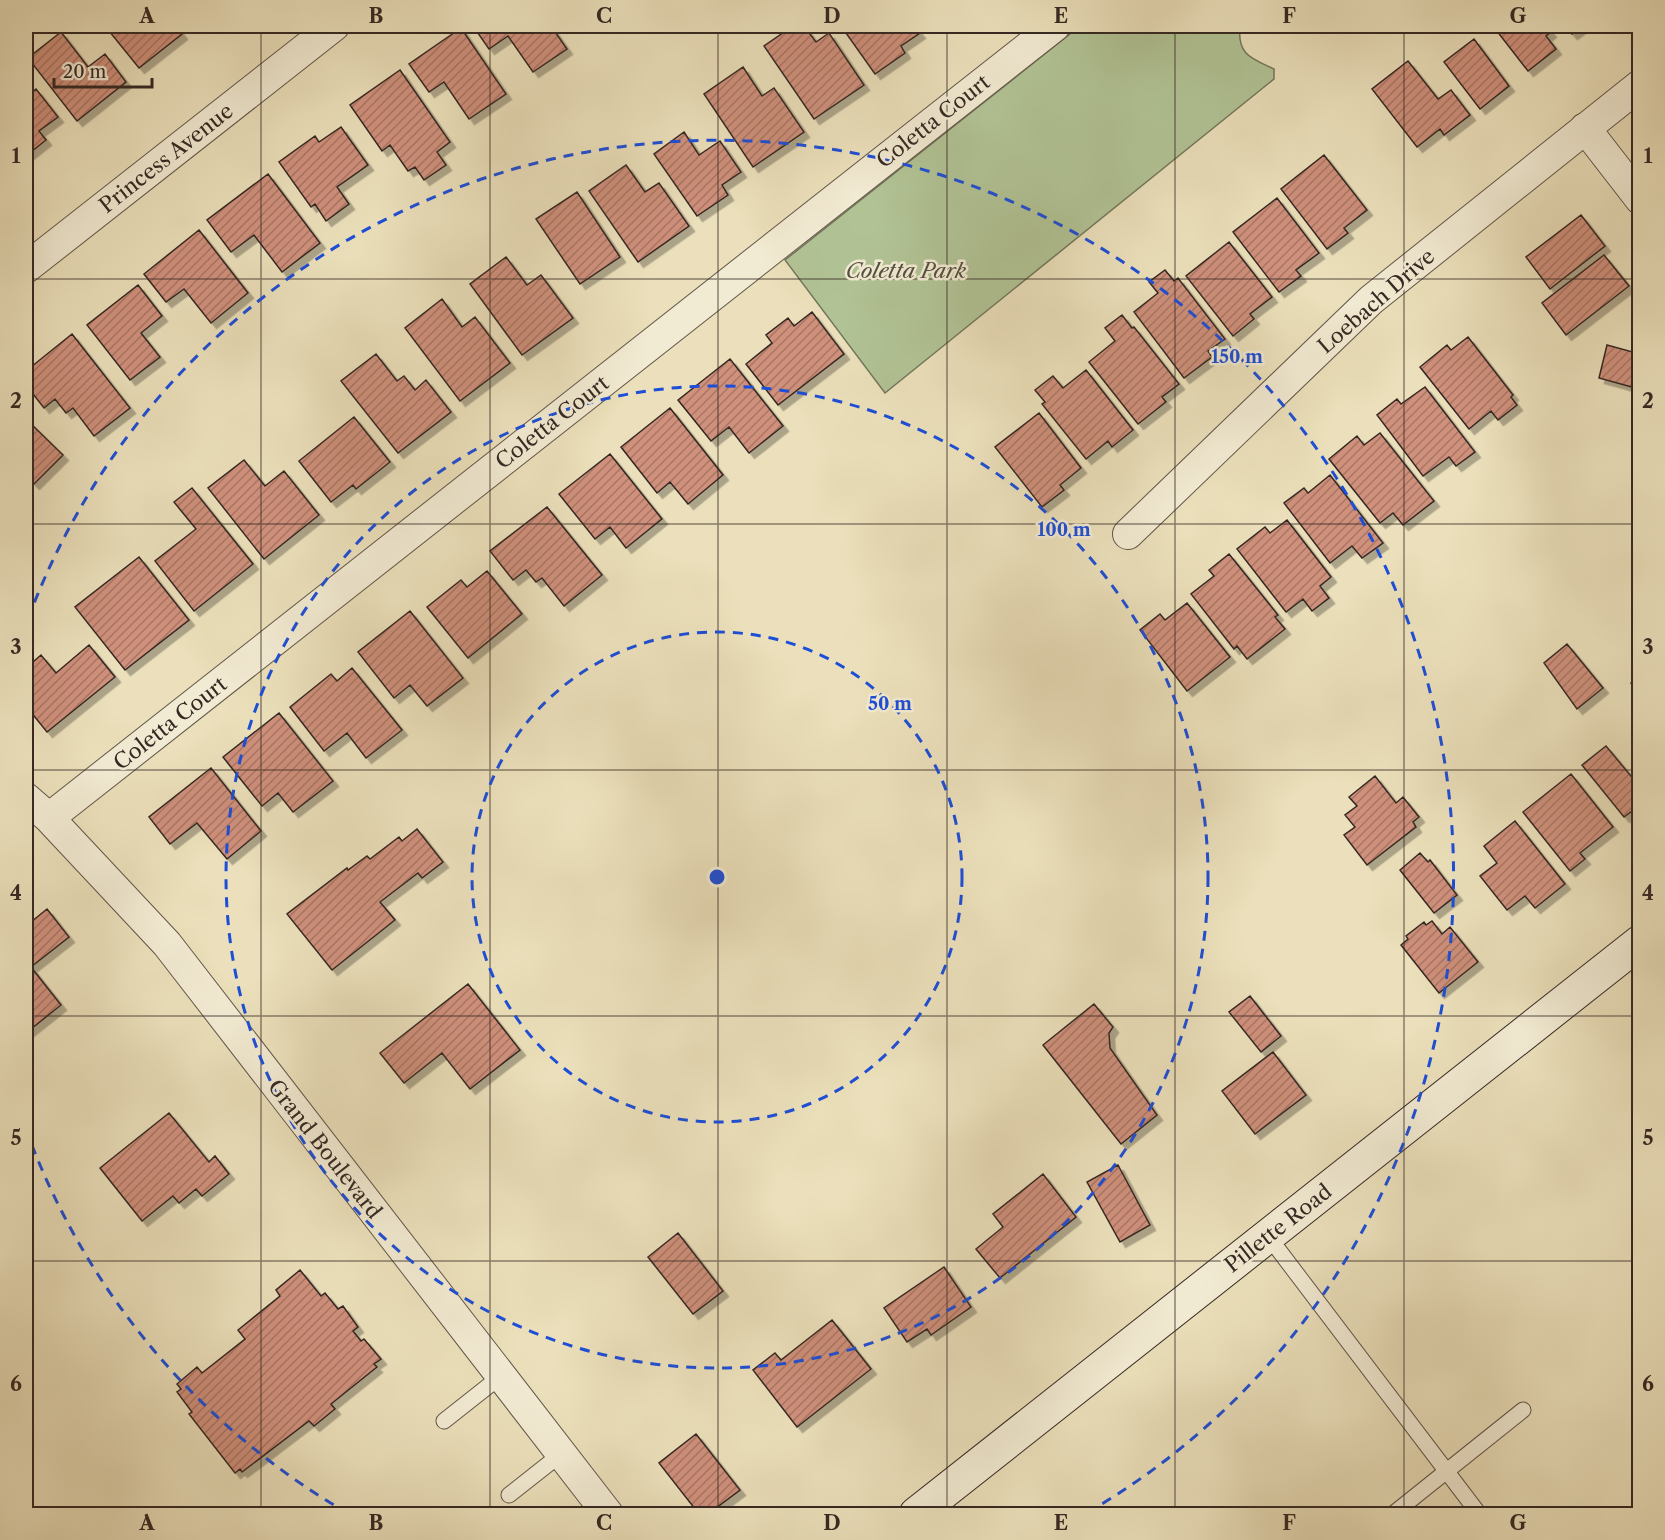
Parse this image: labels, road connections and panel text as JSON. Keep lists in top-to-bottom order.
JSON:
{
  "streets": {
    "street": [
      "Coletta Court",
      "Princess Avenue",
      "Loebach Drive",
      "Grand Boulevard",
      "Pillette Road"
    ]
  },
  "crossings": [
    ["Coletta Court", "Grand Boulevard"]
  ],
  "parks": ["Coletta Park"],
  "scale_bar": "20 m",
  "grid": {
    "columns": [
      "A",
      "B",
      "C",
      "D",
      "E",
      "F",
      "G"
    ],
    "rows": [
      "1",
      "2",
      "3",
      "4",
      "5",
      "6"
    ]
  },
  "rings": ["150 m", "100 m", "50 m"]
}
